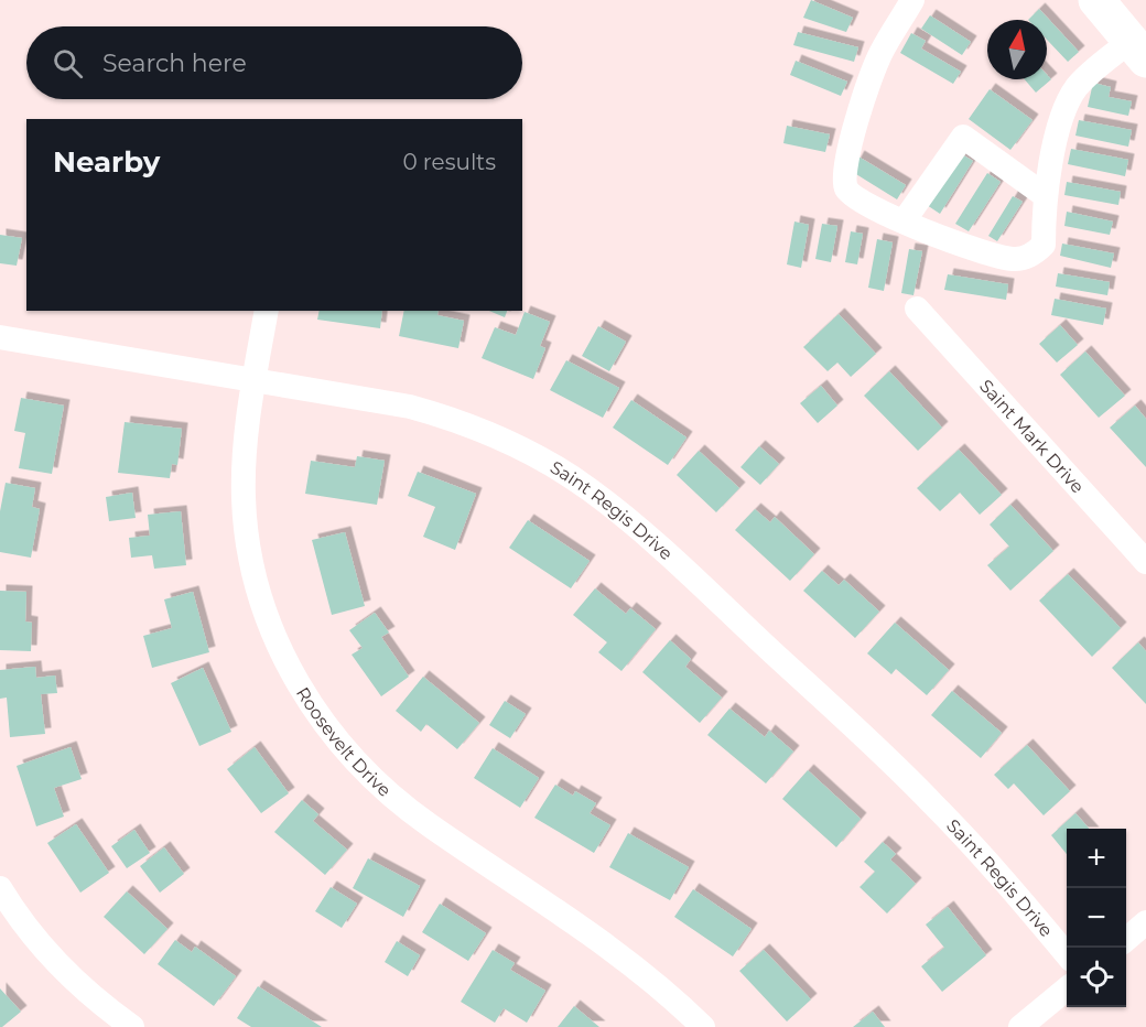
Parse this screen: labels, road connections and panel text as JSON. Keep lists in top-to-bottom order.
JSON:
{
  "streets": {
    "street": ["Saint Mark Drive", "Saint Regis Drive", "Roosevelt Drive"]
  },
  "crossings": [
    ["Saint Regis Drive", "Roosevelt Drive"]
  ],
  "north": "top",
  "page": {
    "search": "Search here",
    "heading": ["Nearby", "0 results"],
    "map_buttons": ["+", "−"]
  }
}
